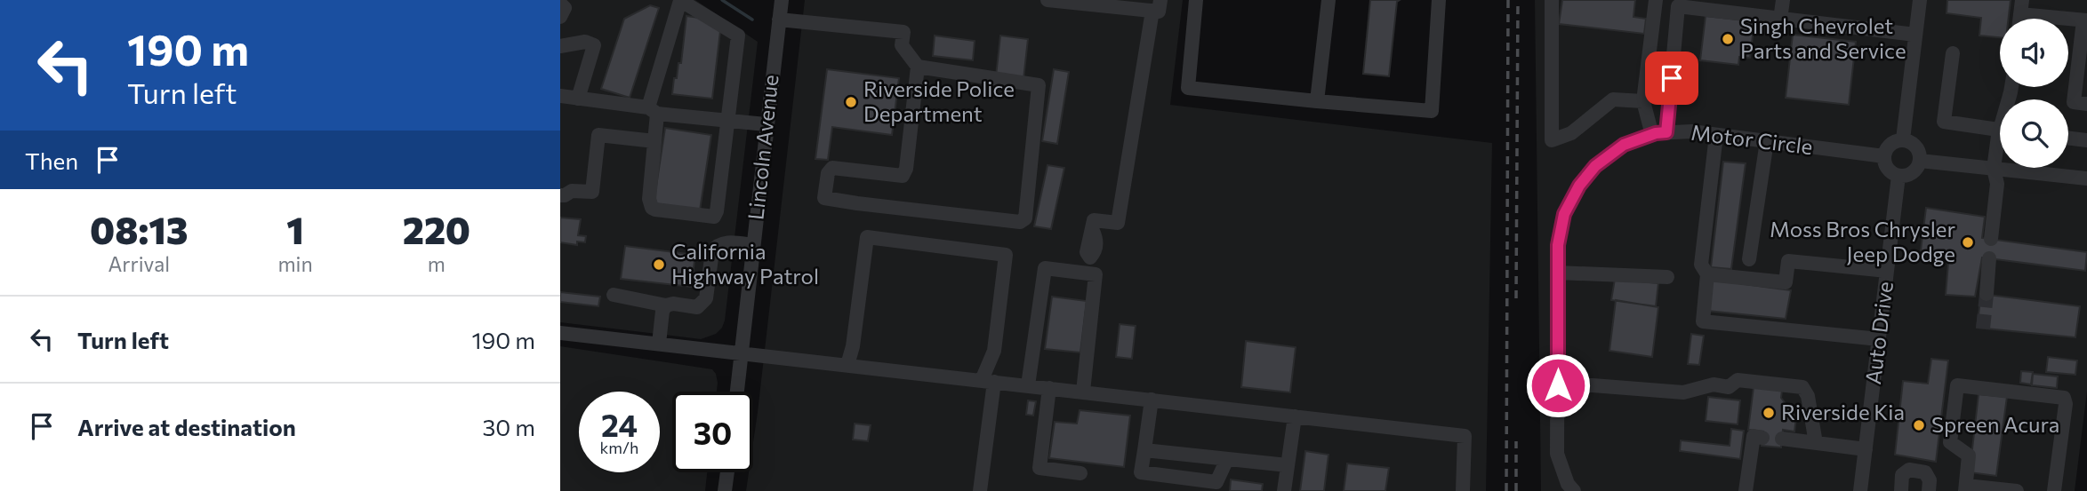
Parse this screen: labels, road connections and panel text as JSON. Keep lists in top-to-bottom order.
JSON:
{
  "streets": {
    "street": ["Motor Circle", "Lincoln Avenue", "Auto Drive"]
  },
  "crossings": [
    ["Motor Circle", "Auto Drive"]
  ],
  "places": [
    "Singh Chevrolet Parts and Service",
    "Riverside Police Department",
    "Moss Bros Chrysler Jeep Dodge",
    "California Highway Patrol",
    "Riverside Kia",
    "Spreen Acura"
  ],
  "page": {
    "turn": ["190 m", "Turn left"],
    "then": "Then",
    "eta": [
      "08:13",
      "Arrival",
      "1",
      "min",
      "220",
      "m"
    ],
    "list": [
      {
        "name": "Turn left",
        "value": "190 m"
      },
      {
        "name": "Arrive at destination",
        "value": "30 m"
      }
    ],
    "speed": "24 km/h",
    "limit": "30"
  }
}
